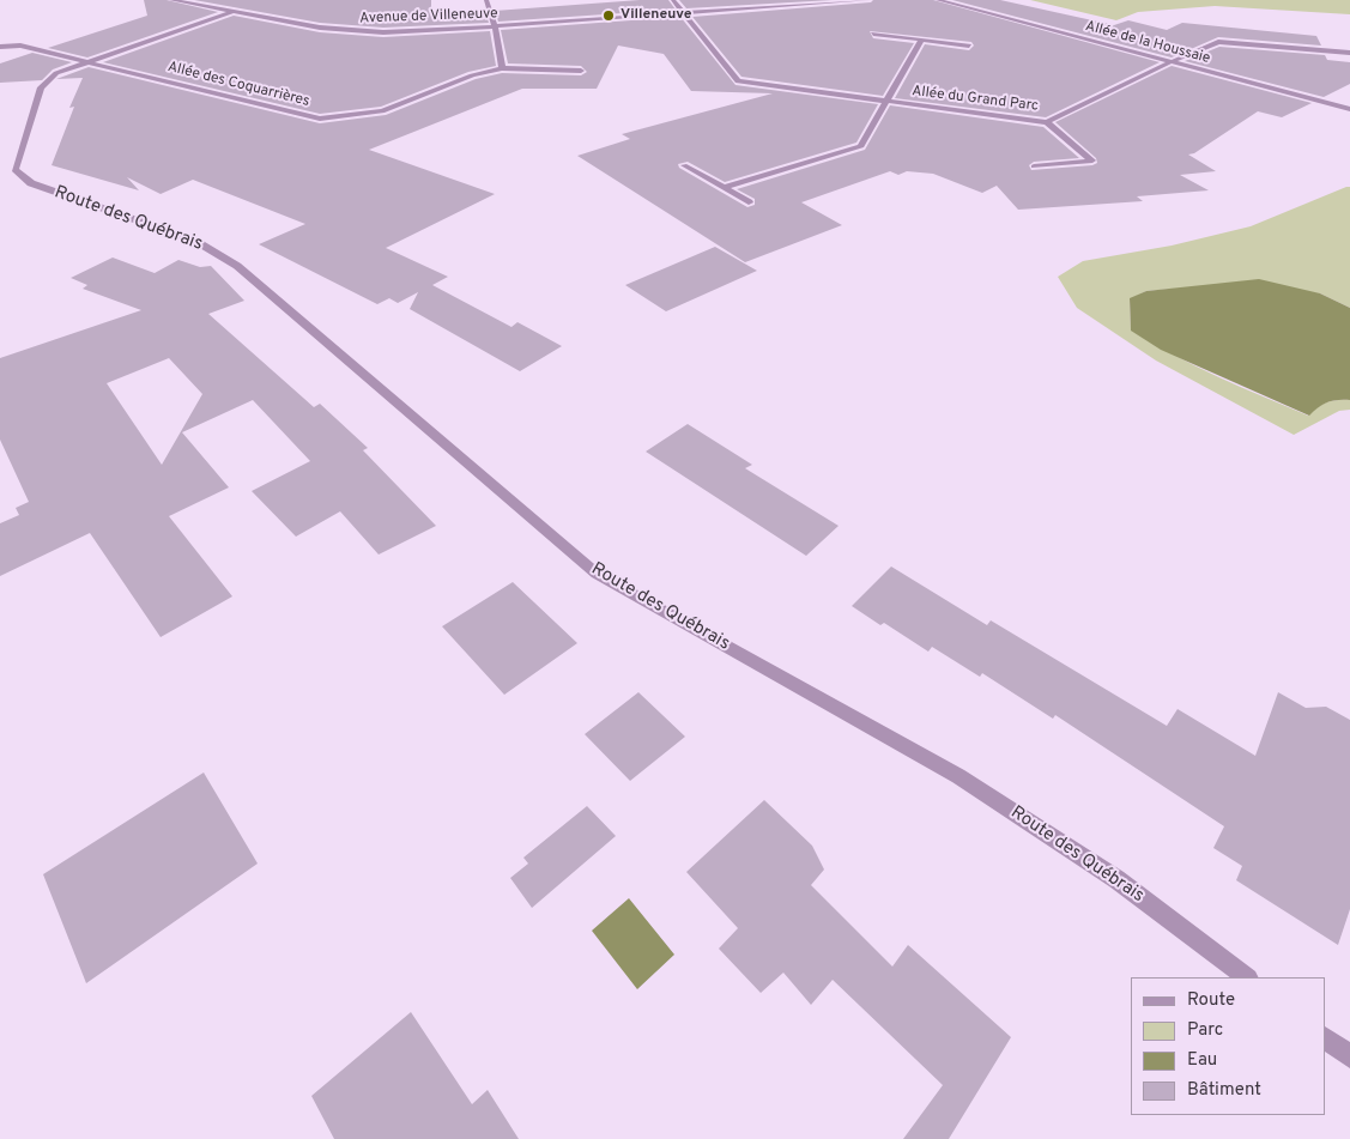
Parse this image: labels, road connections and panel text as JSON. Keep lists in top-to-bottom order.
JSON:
{
  "streets": {
    "street": [
      "Avenue de Villeneuve",
      "Allée de la Houssaie",
      "Allée des Coquarrières",
      "Allée du Grand Parc",
      "Route des Québrais"
    ]
  },
  "crossings": [
    ["Avenue de Villeneuve", "Allée du Grand Parc"],
    ["Allée de la Houssaie", "Allée du Grand Parc"],
    ["Allée des Coquarrières", "Route des Québrais"]
  ],
  "places": ["Villeneuve"],
  "legend": [
    "Route",
    "Parc",
    "Eau",
    "Bâtiment"
  ]
}
